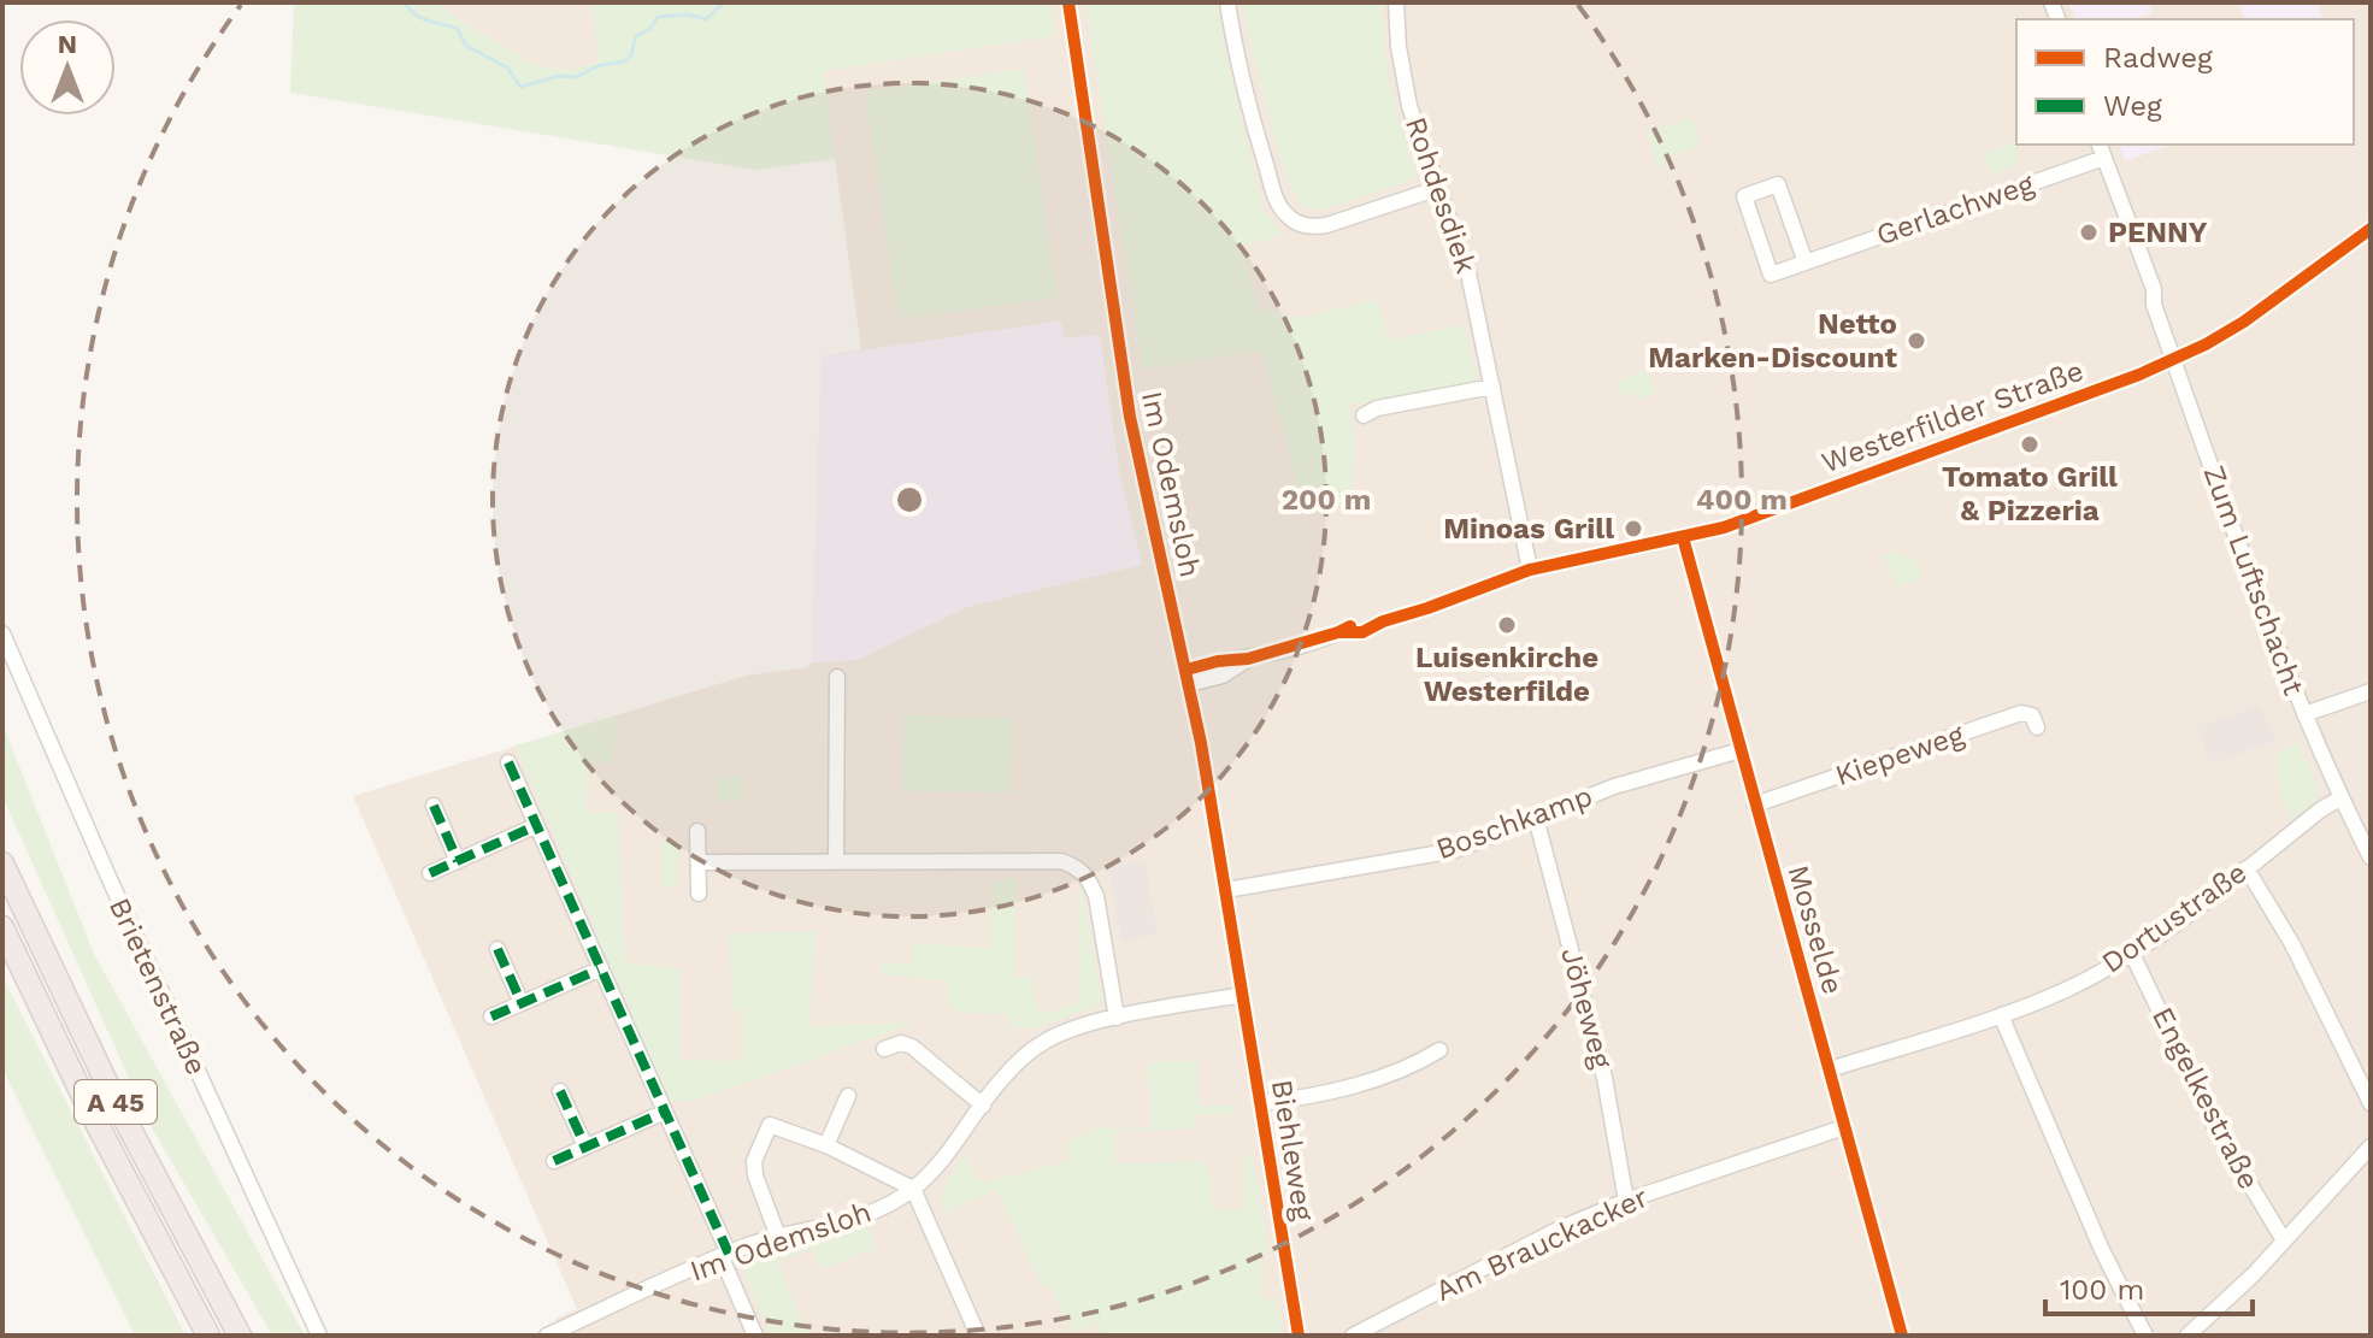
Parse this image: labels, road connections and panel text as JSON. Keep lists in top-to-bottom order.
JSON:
{
  "streets": {
    "highway": ["A 45"],
    "street": [
      "Rohdesdiek",
      "Gerlachweg",
      "Westerfilder Straße",
      "Im Odemsloh",
      "Zum Luftschacht",
      "Kiepeweg",
      "Boschkamp",
      "Dortustraße",
      "Mosselde",
      "Brietenstraße",
      "Jöheweg",
      "Engelkestraße",
      "Biehleweg",
      "Am Brauckacker"
    ]
  },
  "crossings": [
    ["Rohdesdiek", "Westerfilder Straße"],
    ["Gerlachweg", "Zum Luftschacht"],
    ["Westerfilder Straße", "Im Odemsloh"],
    ["Westerfilder Straße", "Zum Luftschacht"],
    ["Westerfilder Straße", "Mosselde"],
    ["Im Odemsloh", "Boschkamp"],
    ["Im Odemsloh", "Biehleweg"],
    ["Zum Luftschacht", "Dortustraße"],
    ["Kiepeweg", "Mosselde"],
    ["Boschkamp", "Mosselde"],
    ["Boschkamp", "Jöheweg"],
    ["Dortustraße", "Mosselde"],
    ["Dortustraße", "Engelkestraße"],
    ["Mosselde", "Am Brauckacker"],
    ["Jöheweg", "Am Brauckacker"]
  ],
  "places": [
    "PENNY",
    "Netto Marken-Discount",
    "Tomato Grill & Pizzeria",
    "Minoas Grill",
    "Luisenkirche Westerfilde"
  ],
  "legend": ["Radweg", "Weg"],
  "scale_bar": "100 m",
  "north": "top",
  "rings": ["200 m", "400 m"]
}
